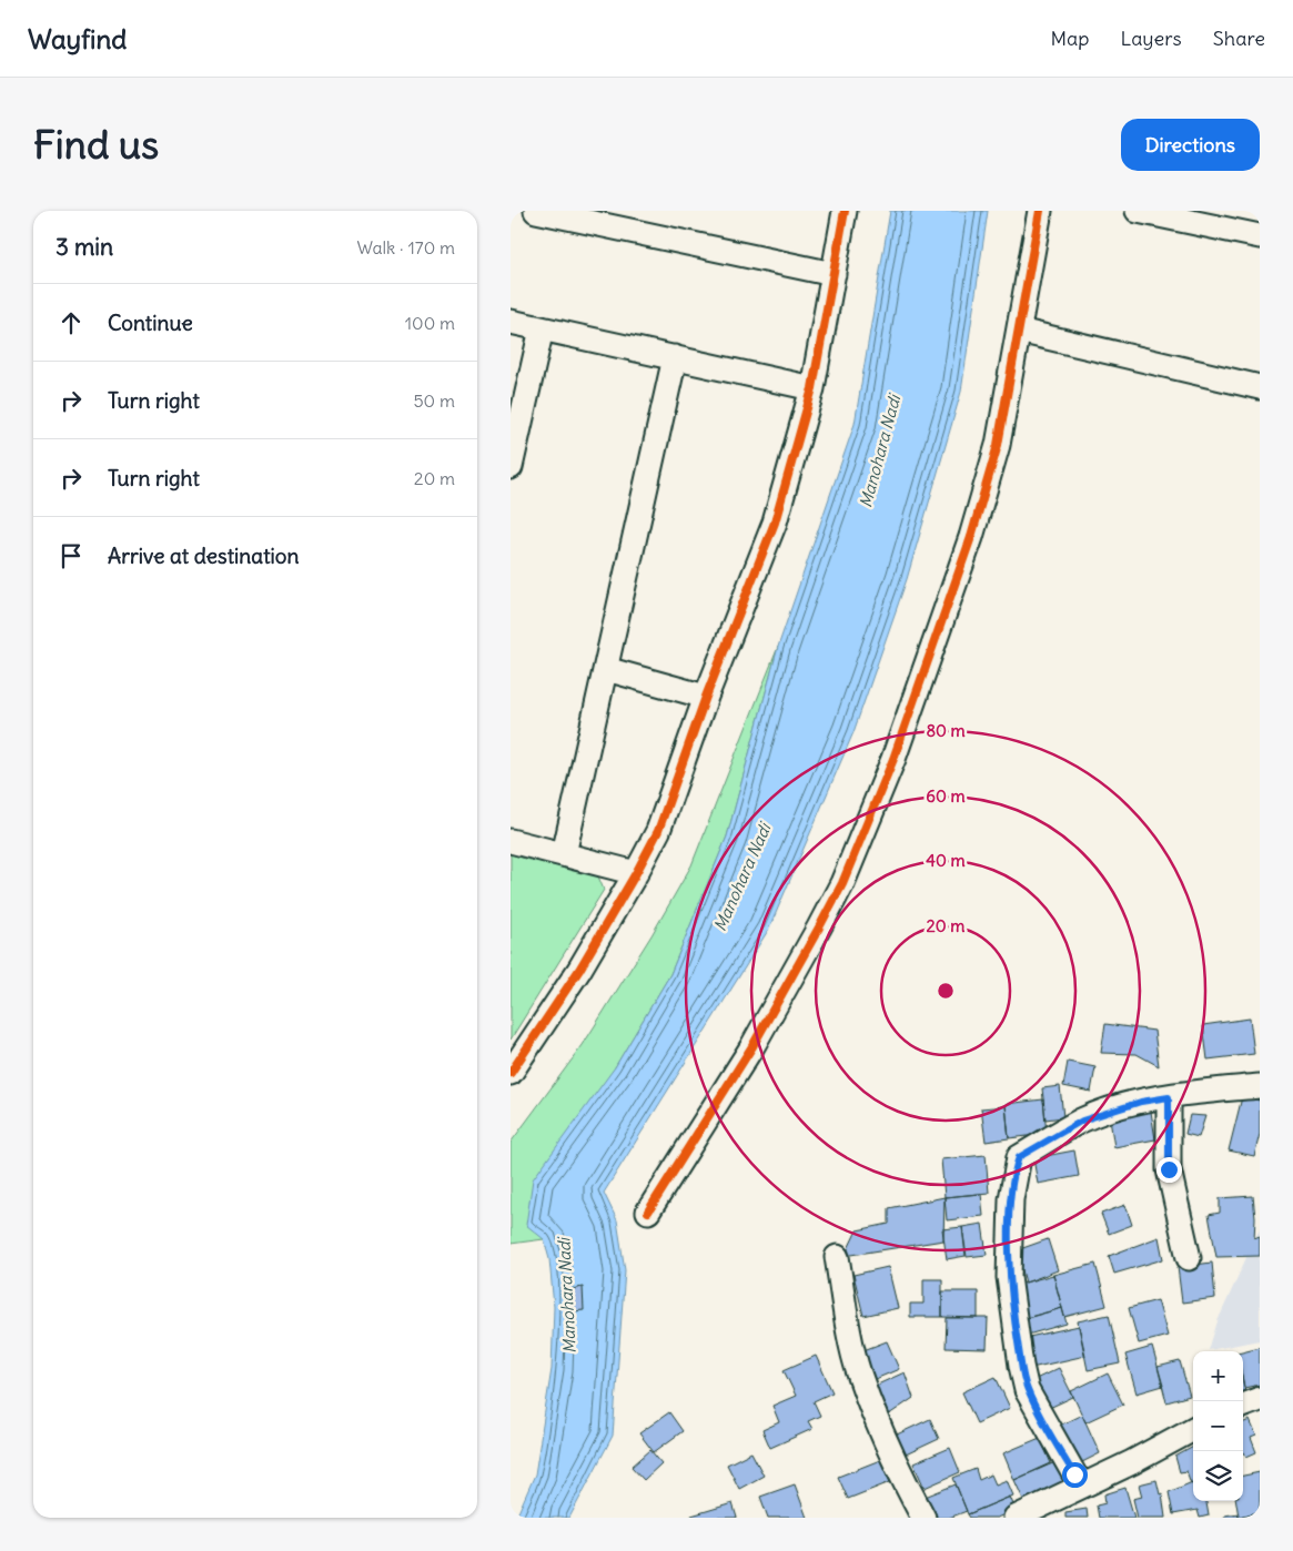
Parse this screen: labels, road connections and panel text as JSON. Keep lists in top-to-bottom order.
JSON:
{
  "water": ["Manohara Nadi"],
  "page": {
    "header": "Wayfind",
    "nav": ["Map", "Layers", "Share"],
    "buttons": "Directions",
    "title": "Find us",
    "heading": ["3 min", "Walk · 170 m"],
    "list": [
      ["Continue", "100 m"],
      ["Turn right", "50 m"],
      ["Turn right", "20 m"],
      "Arrive at destination"
    ],
    "map_buttons": ["+", "−"]
  },
  "rings": [
    "80 m",
    "60 m",
    "40 m",
    "20 m"
  ]
}
